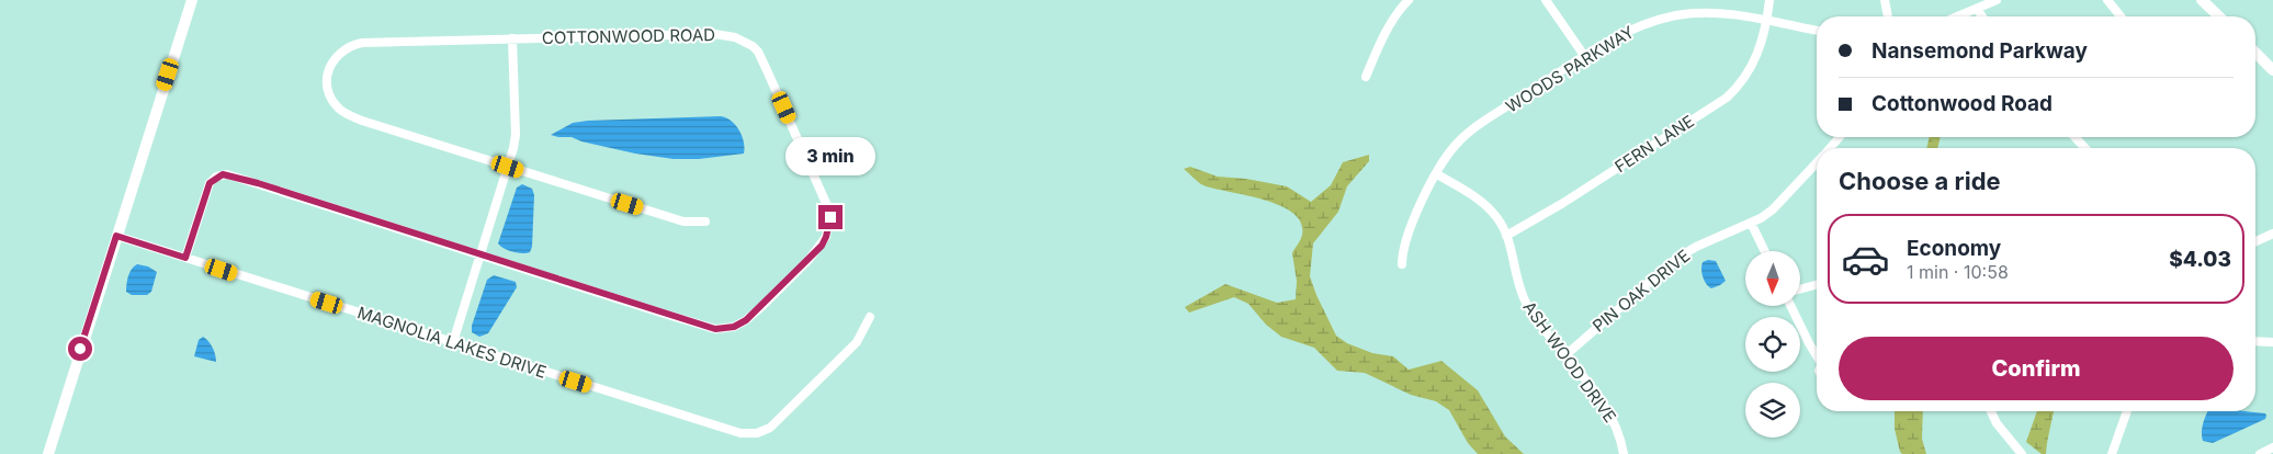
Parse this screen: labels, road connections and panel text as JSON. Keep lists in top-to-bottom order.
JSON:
{
  "streets": {
    "street": [
      "COTTONWOOD ROAD",
      "WOODS PARKWAY",
      "FERN LANE",
      "PIN OAK DRIVE",
      "MAGNOLIA LAKES DRIVE",
      "ASH WOOD DRIVE"
    ]
  },
  "crossings": [
    ["COTTONWOOD ROAD", "MAGNOLIA LAKES DRIVE"],
    ["WOODS PARKWAY", "FERN LANE"],
    ["WOODS PARKWAY", "ASH WOOD DRIVE"],
    ["FERN LANE", "ASH WOOD DRIVE"],
    ["PIN OAK DRIVE", "ASH WOOD DRIVE"]
  ],
  "north": "bottom",
  "page": {
    "banner": ["Nansemond Parkway", "Cottonwood Road"],
    "bubble": "3 min",
    "heading": "Choose a ride",
    "list": [
      {
        "name": "Economy",
        "note": "1 min · 10:58",
        "value": "$4.03"
      }
    ],
    "buttons": "Confirm"
  }
}
